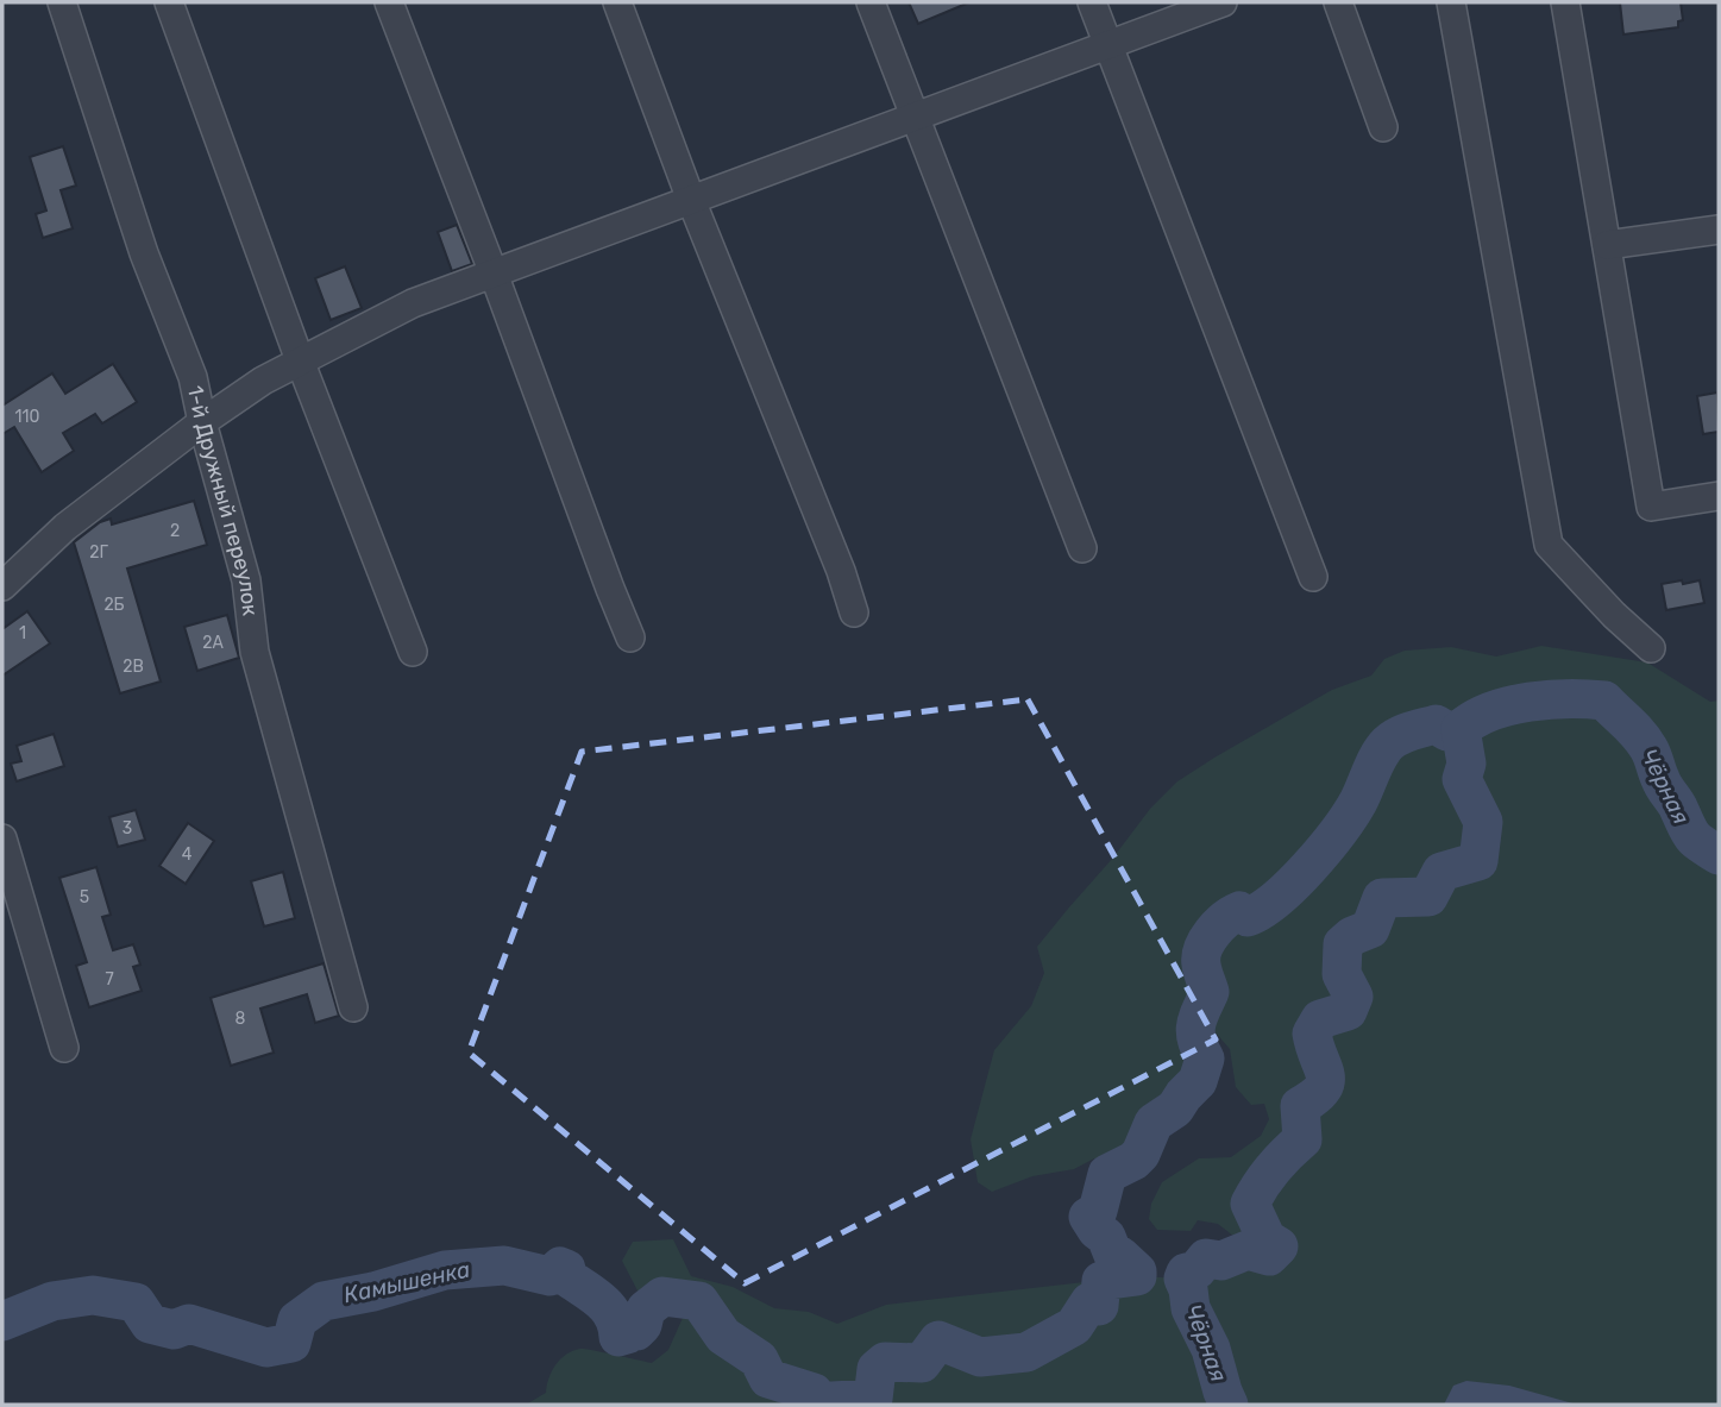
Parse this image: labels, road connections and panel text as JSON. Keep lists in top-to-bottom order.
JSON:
{
  "streets": {
    "street": ["1-й Дружный переулок"]
  },
  "water": ["Чёрная", "Камышенка"],
  "house_numbers": [
    "110",
    "2",
    "2Г",
    "2Б",
    "1",
    "2А",
    "2В",
    "3",
    "4",
    "5",
    "7",
    "8"
  ]
}
